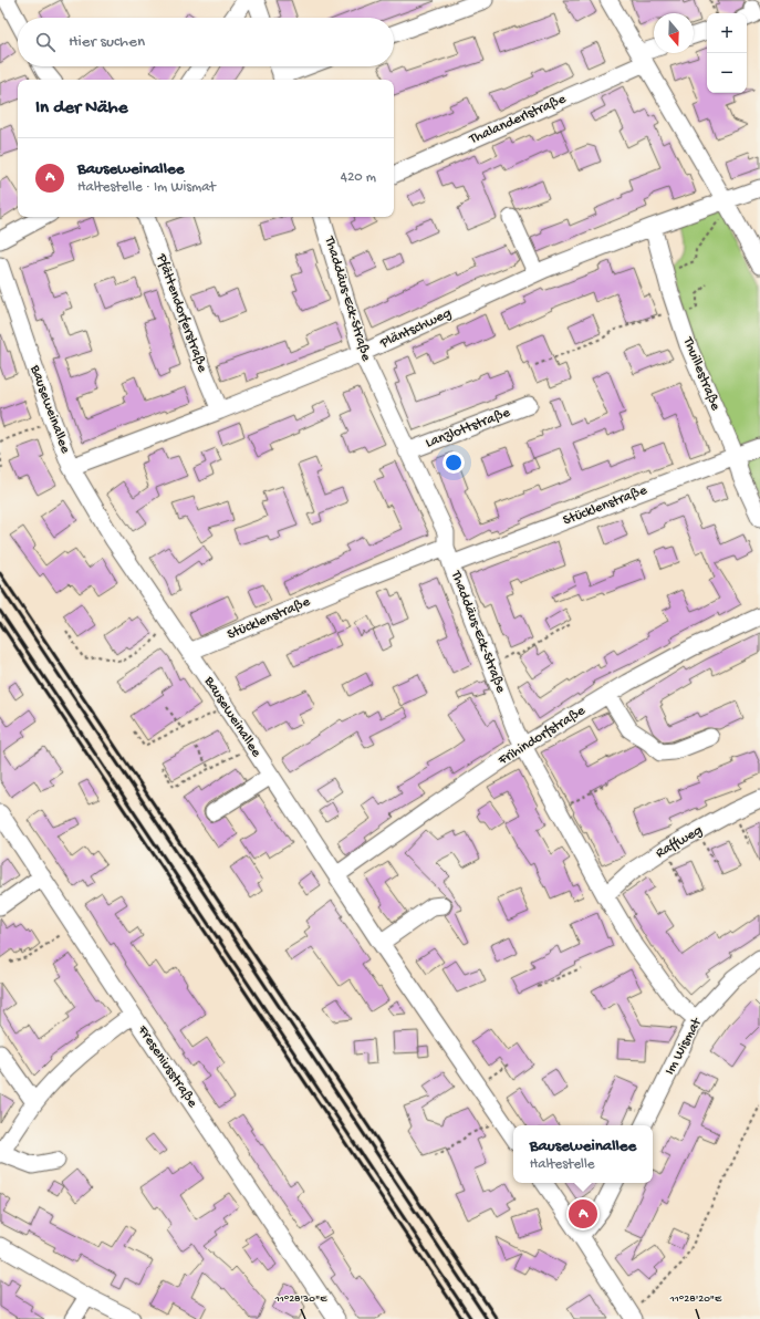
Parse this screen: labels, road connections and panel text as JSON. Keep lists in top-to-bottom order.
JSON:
{
  "streets": {
    "street": [
      "Thalanderlstraße",
      "Thaddäus-Eck-Straße",
      "Pfättendorferstraße",
      "Pläntschweg",
      "Thuillestraße",
      "Bauseweinallee",
      "Lanzlottstraße",
      "Stücklenstraße",
      "Frihindorfstraße",
      "Raffweg",
      "Im Wismat",
      "Freseniusstraße"
    ]
  },
  "crossings": [
    ["Thaddäus-Eck-Straße", "Pläntschweg"],
    ["Thaddäus-Eck-Straße", "Lanzlottstraße"],
    ["Thaddäus-Eck-Straße", "Stücklenstraße"],
    ["Thaddäus-Eck-Straße", "Frihindorfstraße"],
    ["Thaddäus-Eck-Straße", "Raffweg"],
    ["Thaddäus-Eck-Straße", "Im Wismat"],
    ["Pfättendorferstraße", "Pläntschweg"],
    ["Pläntschweg", "Thuillestraße"],
    ["Pläntschweg", "Bauseweinallee"],
    ["Thuillestraße", "Stücklenstraße"],
    ["Bauseweinallee", "Stücklenstraße"],
    ["Bauseweinallee", "Frihindorfstraße"]
  ],
  "north": "bottom",
  "page": {
    "map_buttons": ["+", "−"],
    "search": "Hier suchen",
    "heading": "In der Nähe",
    "list": [
      {
        "mark": "A",
        "name": "Bauseweinallee",
        "note": "Haltestelle · Im Wismat",
        "value": "420 m"
      }
    ],
    "popup": ["Bauseweinallee", "Haltestelle"],
    "pins": "A"
  },
  "coordinates": ["11°28'30\"E", "11°28'20\"E"]
}
